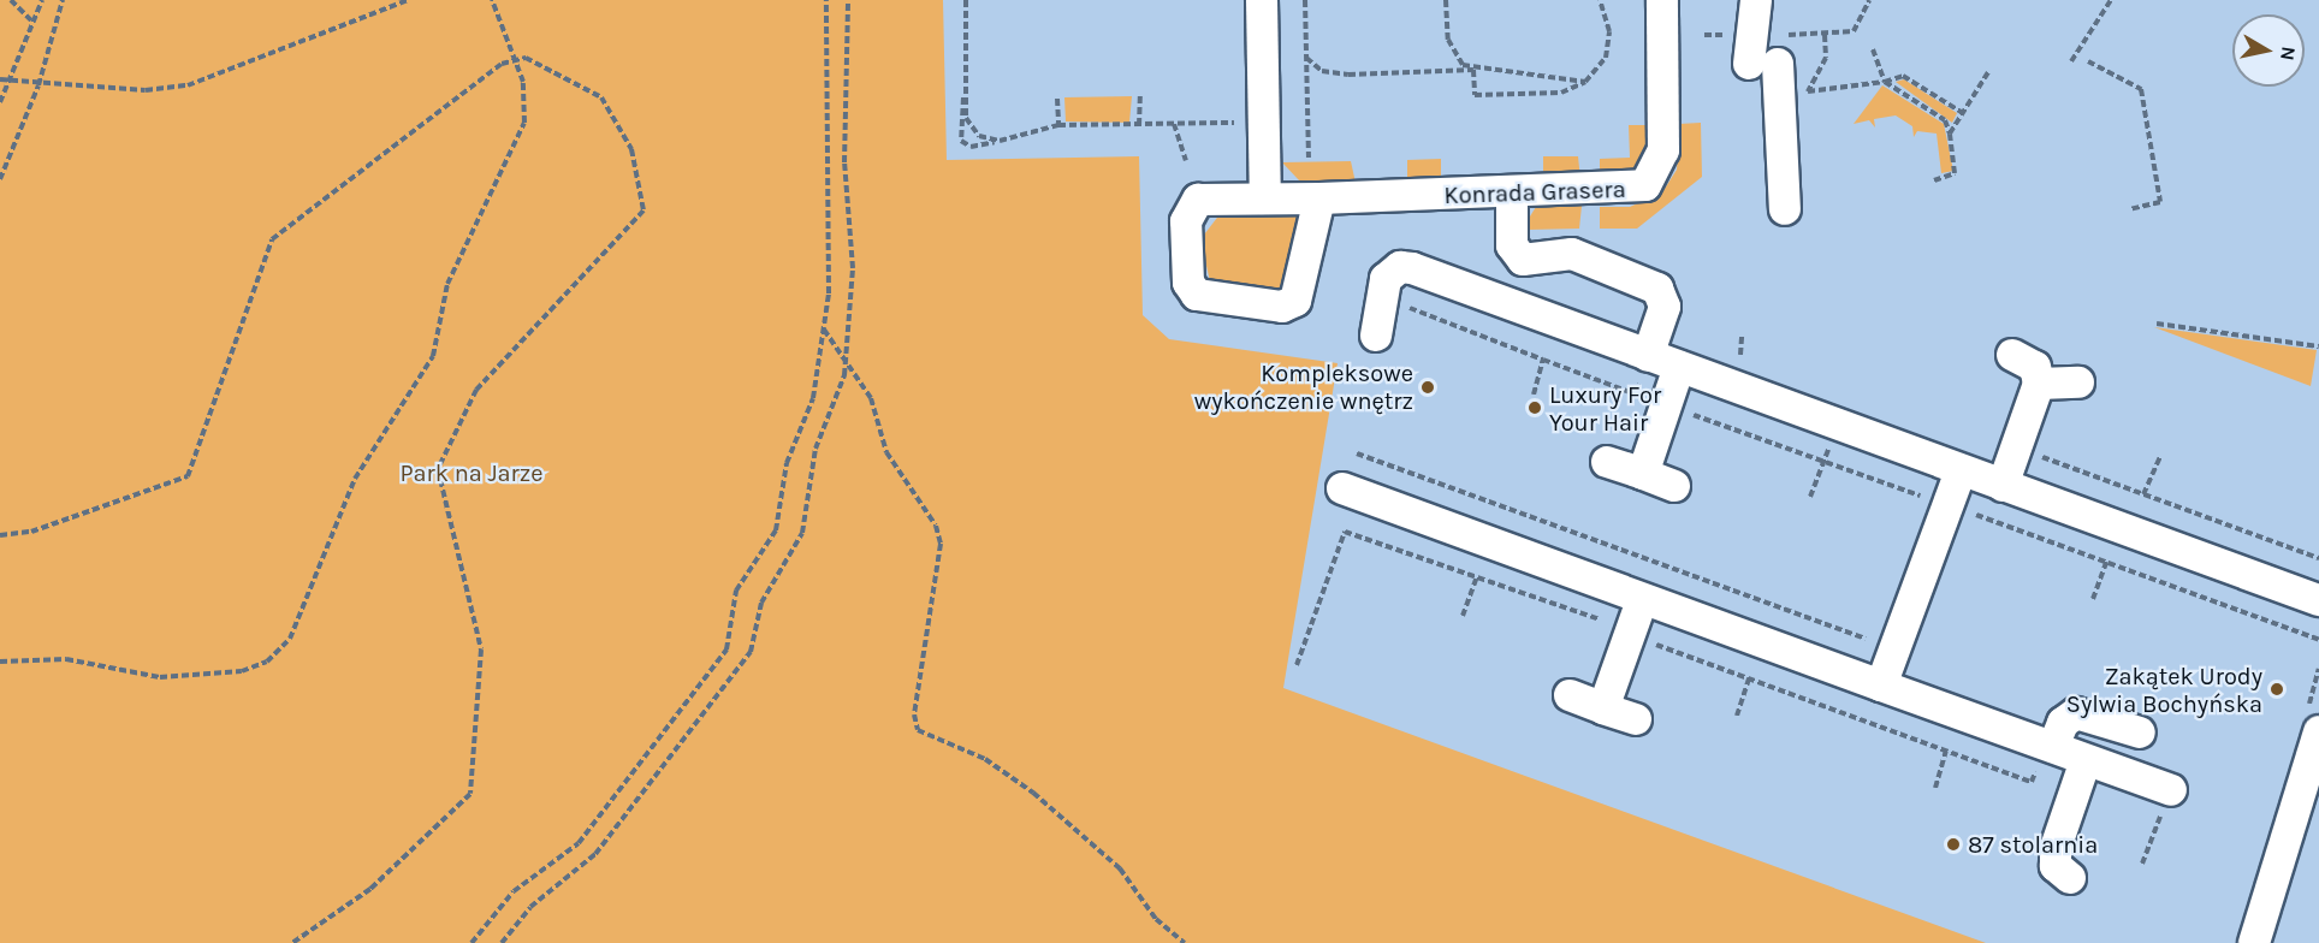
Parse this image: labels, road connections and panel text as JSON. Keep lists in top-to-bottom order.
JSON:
{
  "streets": {
    "street": ["Konrada Grasera"]
  },
  "parks": ["Park na Jarze"],
  "places": [
    "Kompleksowe wykończenie wnętrz",
    "Luxury For Your Hair",
    "Zakątek Urody Sylwia Bochyńska",
    "87 stolarnia"
  ],
  "north": "right"
}
